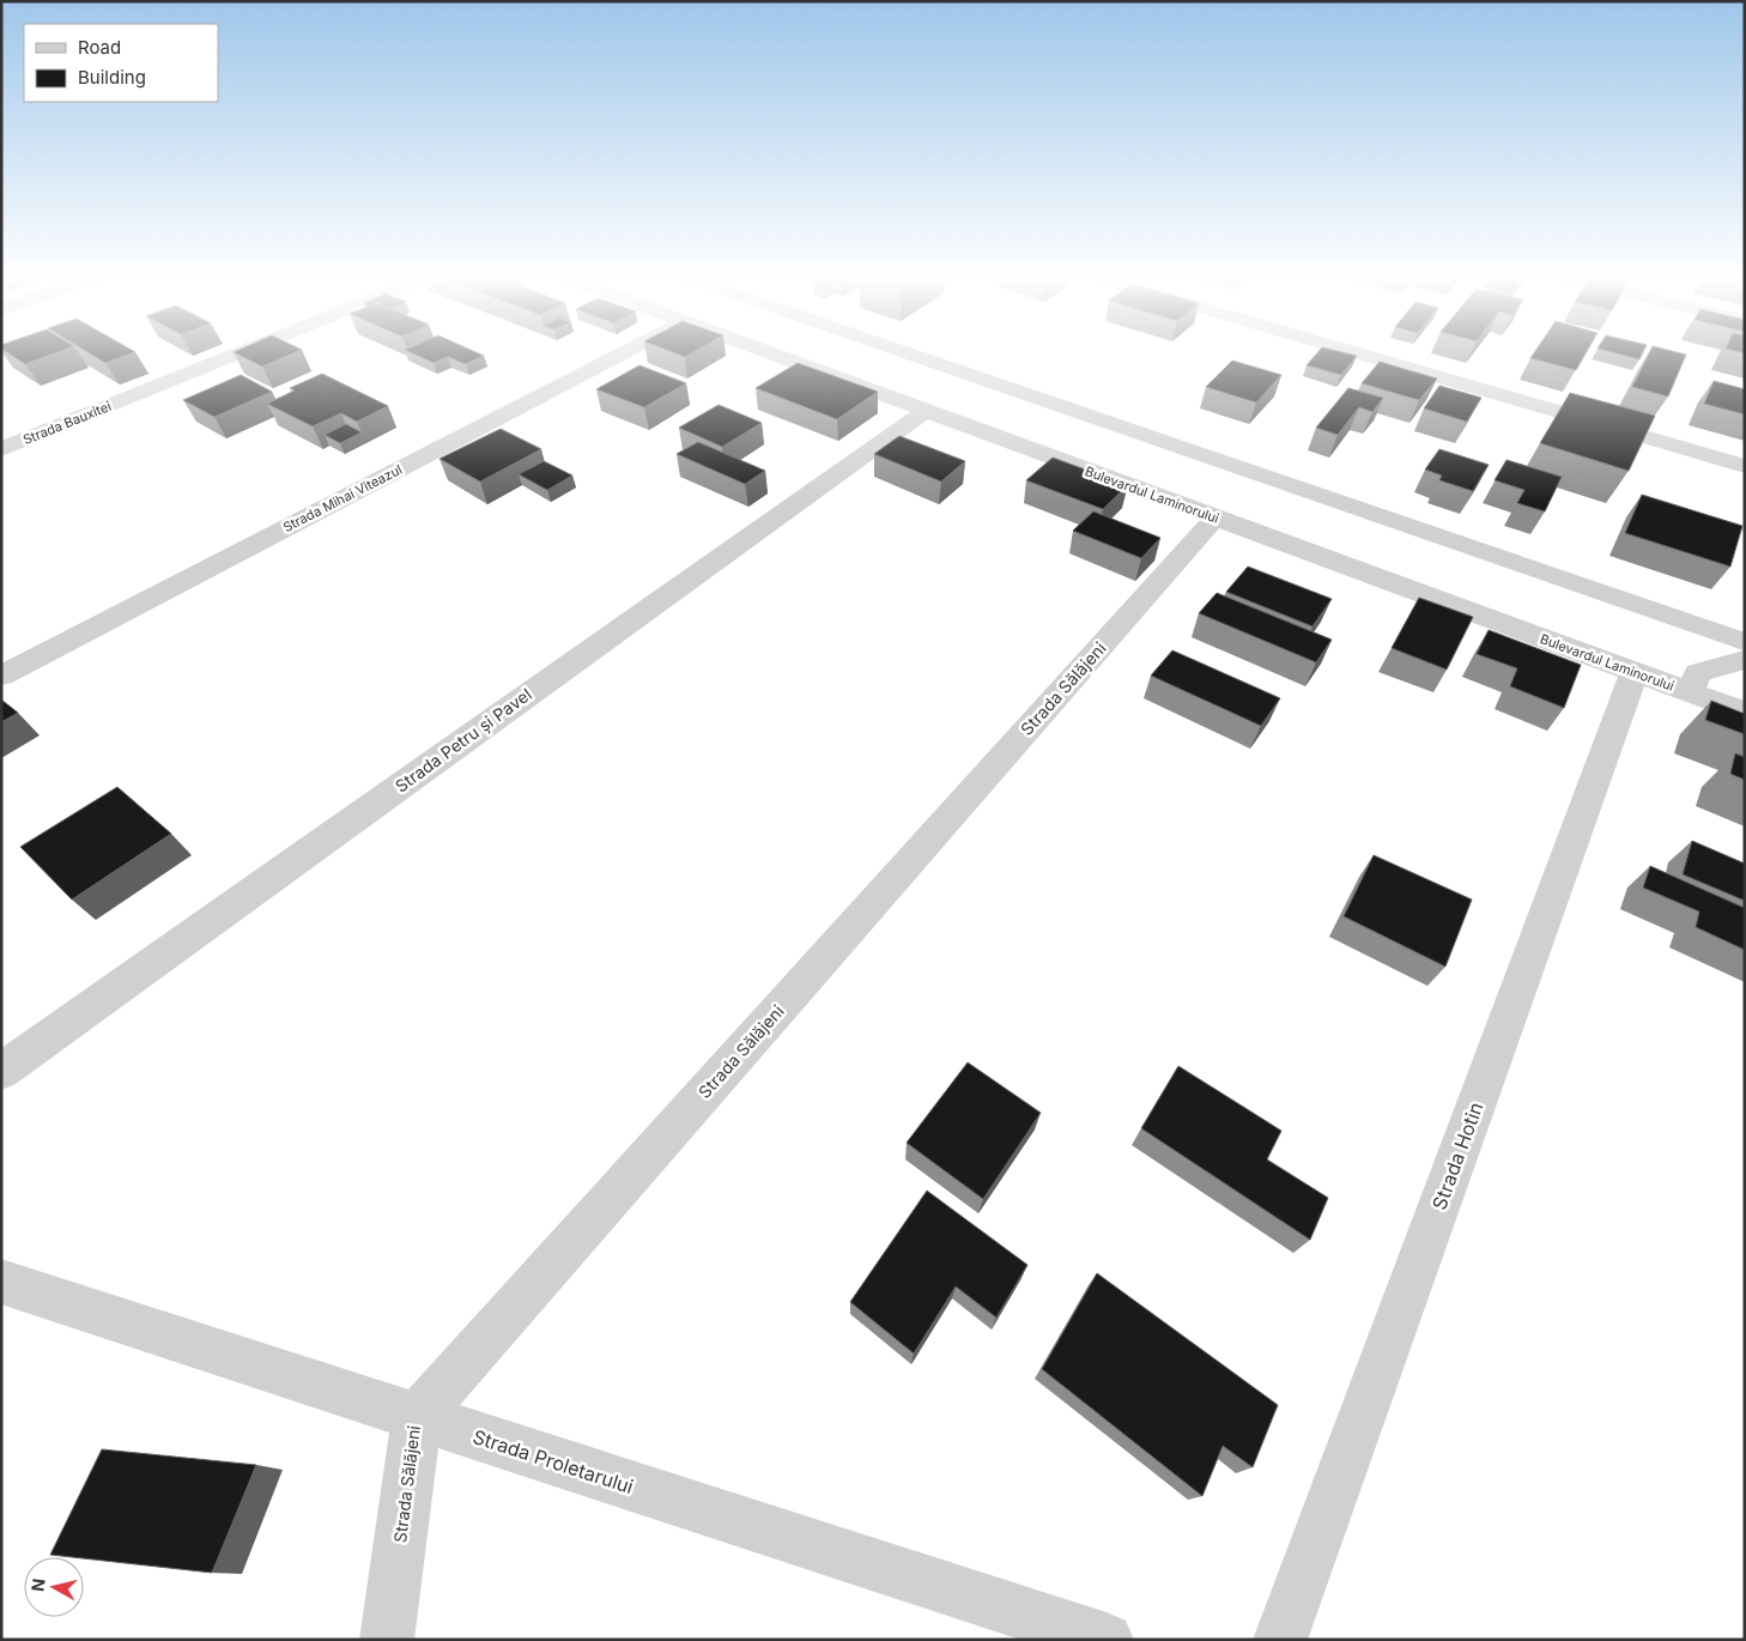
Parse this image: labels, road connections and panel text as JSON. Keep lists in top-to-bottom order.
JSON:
{
  "streets": {
    "street": [
      "Strada Bauxitei",
      "Bulevardul Laminorului",
      "Strada Mihai Viteazul",
      "Strada Sălăjeni",
      "Strada Petru și Pavel",
      "Strada Hotin",
      "Strada Proletarului"
    ]
  },
  "crossings": [
    ["Bulevardul Laminorului", "Strada Sălăjeni"],
    ["Bulevardul Laminorului", "Strada Petru și Pavel"],
    ["Bulevardul Laminorului", "Strada Hotin"],
    ["Strada Sălăjeni", "Strada Proletarului"]
  ],
  "legend": ["Road", "Building"],
  "north": "left"
}
